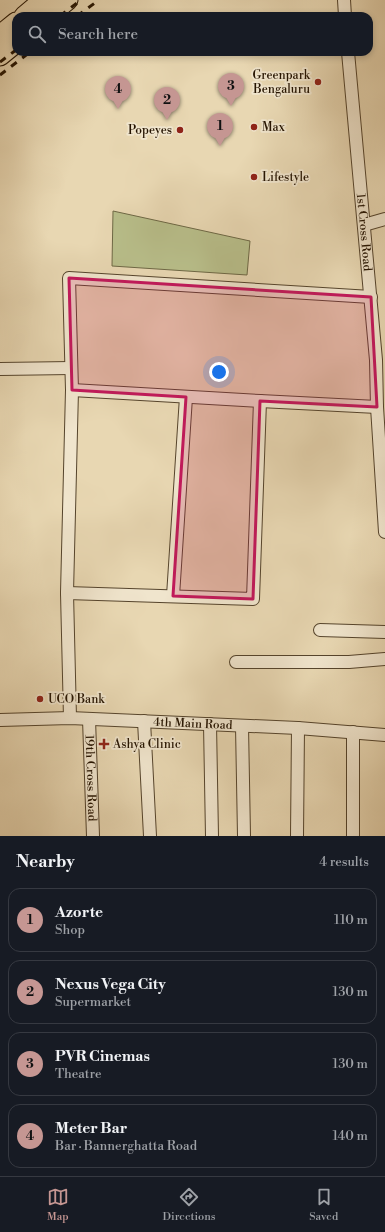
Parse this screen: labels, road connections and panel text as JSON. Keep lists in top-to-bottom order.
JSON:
{
  "streets": {
    "street": ["1st Cross Road", "4th Main Road", "19th Cross Road"]
  },
  "crossings": [
    ["4th Main Road", "19th Cross Road"]
  ],
  "places": {
    "other": [
      "Greenpark Bengaluru",
      "Max",
      "Popeyes",
      "Lifestyle",
      "UCO Bank"
    ],
    "health": ["Ashya Clinic"]
  },
  "page": {
    "search": "Search here",
    "pins": [
      "3",
      "4",
      "2",
      "1"
    ],
    "heading": ["Nearby", "4 results"],
    "list": [
      {
        "mark": "1",
        "name": "Azorte",
        "note": "Shop",
        "value": "110 m"
      },
      {
        "mark": "2",
        "name": "Nexus Vega City",
        "note": "Supermarket",
        "value": "130 m"
      },
      {
        "mark": "3",
        "name": "PVR Cinemas",
        "note": "Theatre",
        "value": "130 m"
      },
      {
        "mark": "4",
        "name": "Meter Bar",
        "note": "Bar · Bannerghatta Road",
        "value": "140 m"
      }
    ],
    "nav": ["Map", "Directions", "Saved"]
  }
}
